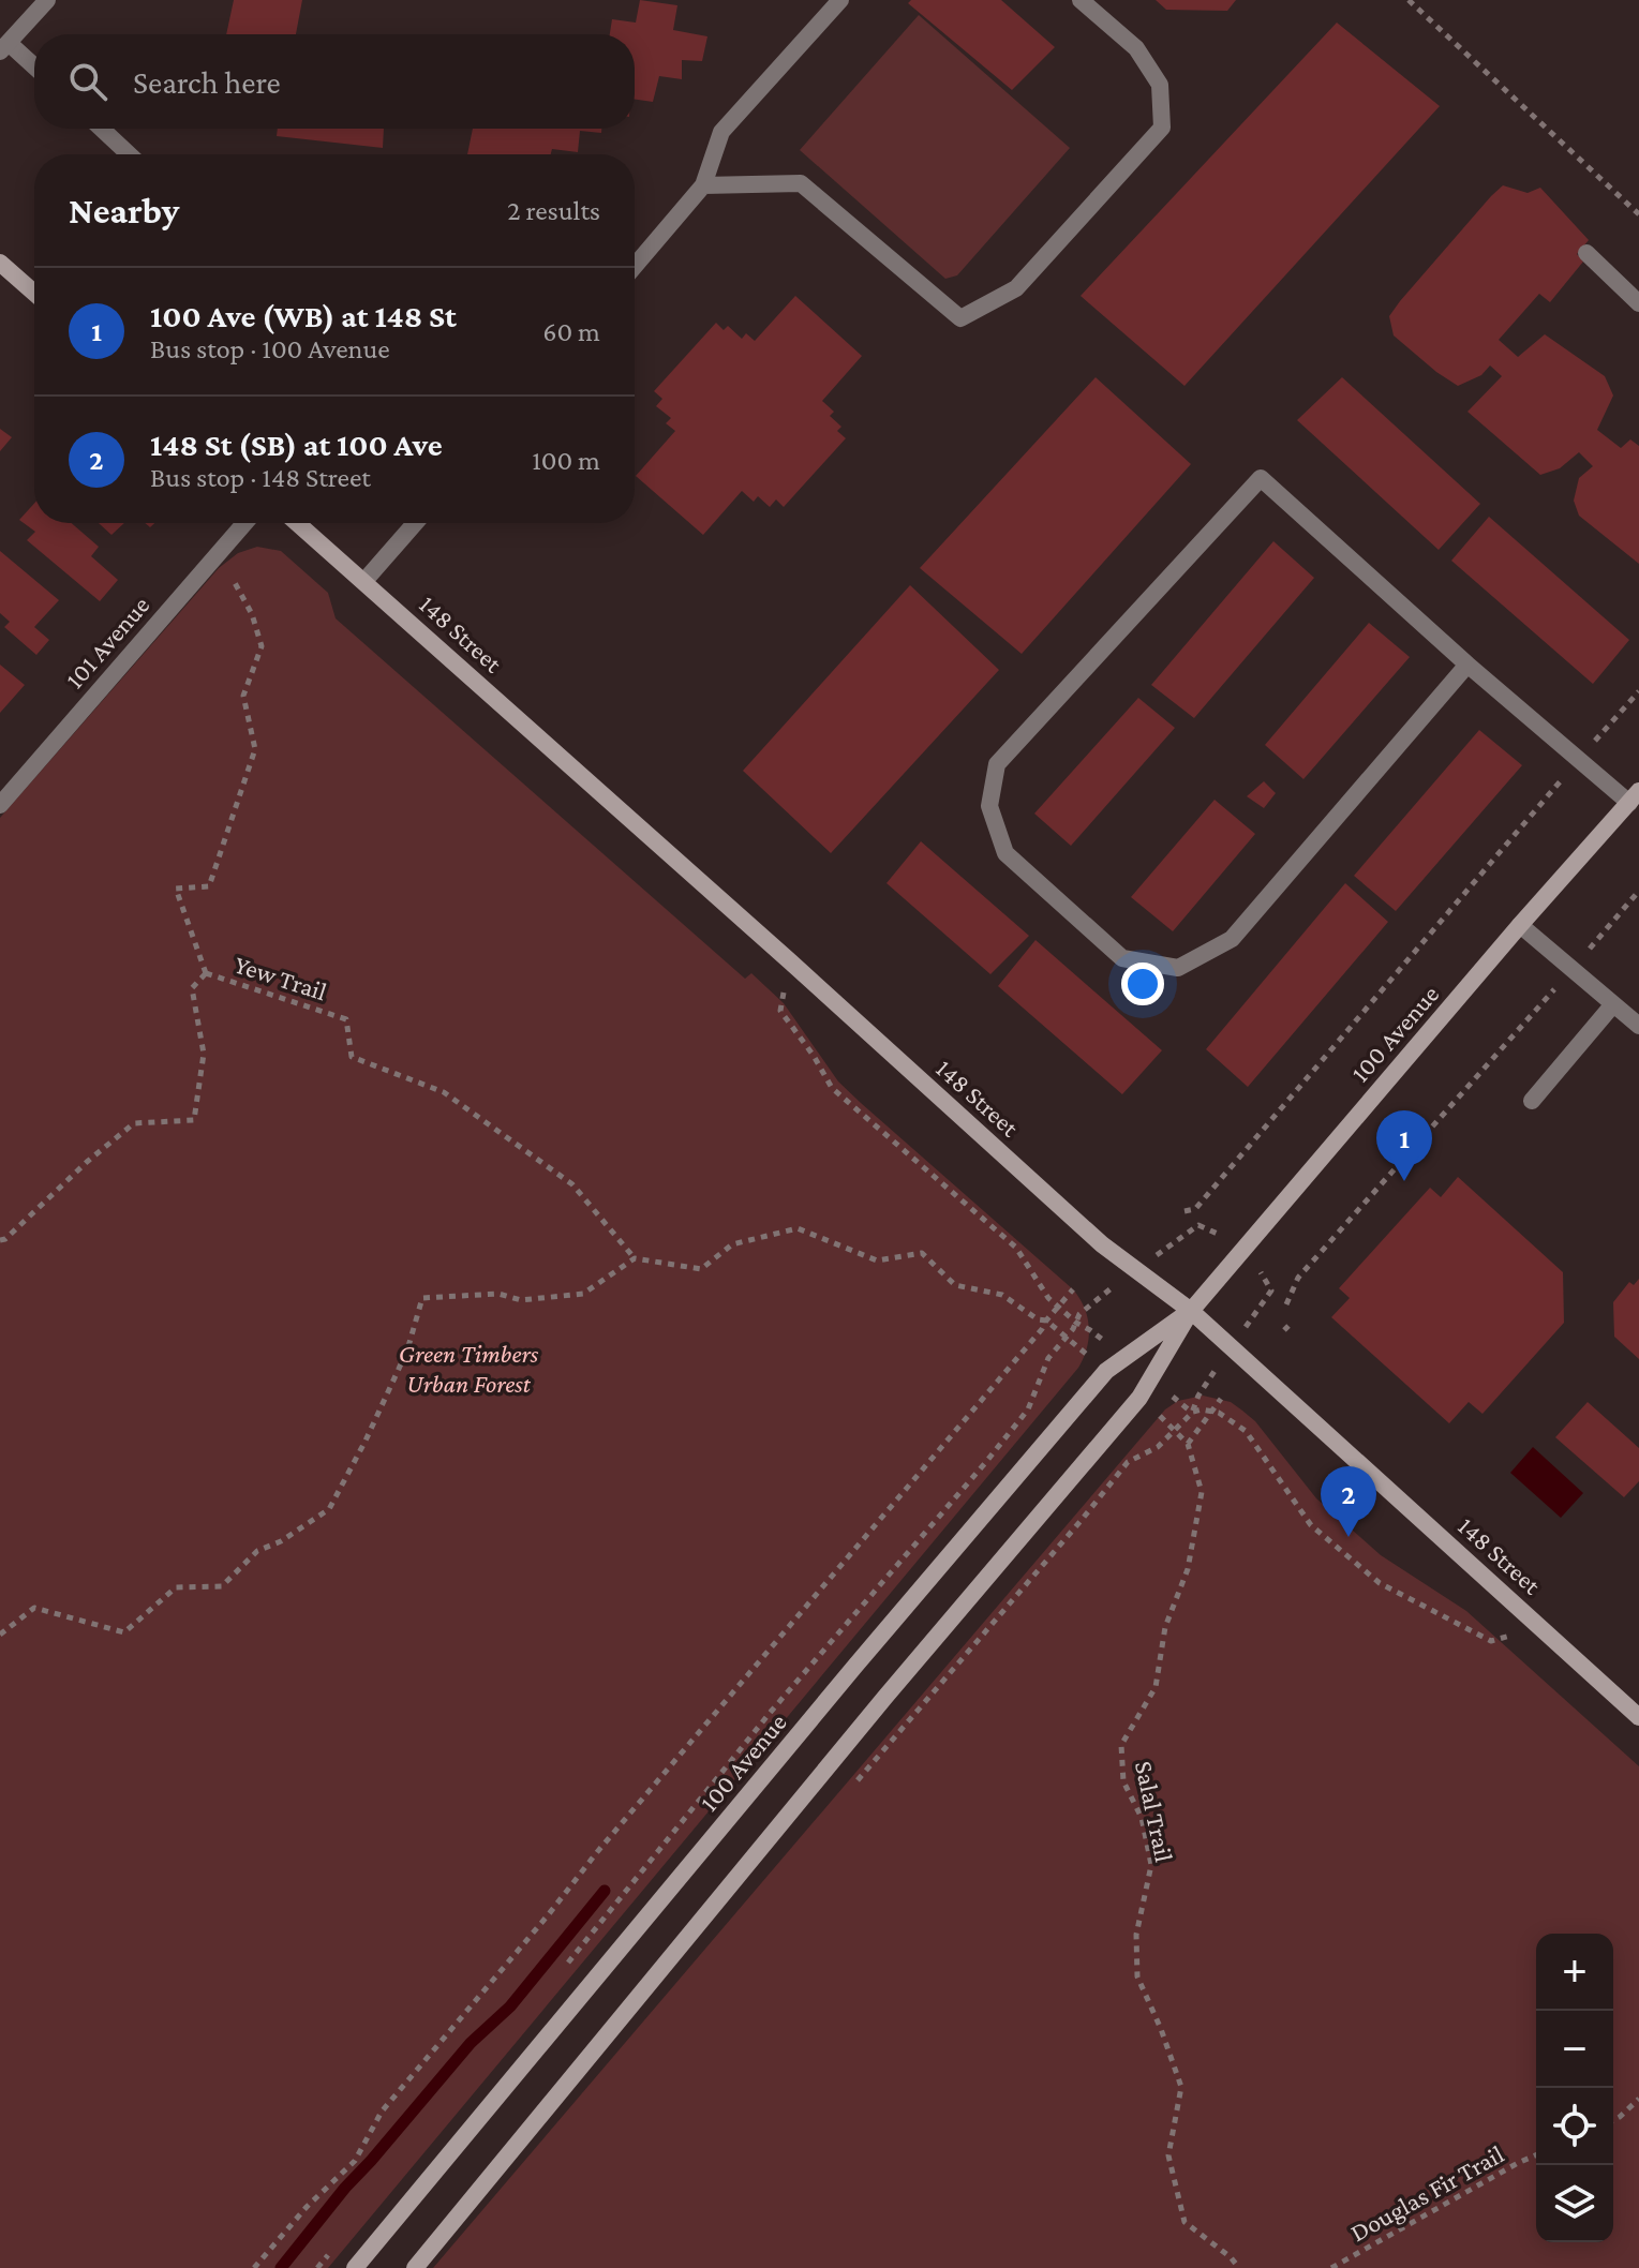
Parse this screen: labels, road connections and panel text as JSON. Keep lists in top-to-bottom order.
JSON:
{
  "streets": {
    "main road": ["148 Street", "100 Avenue"],
    "street": ["101 Avenue"],
    "path": ["Yew Trail", "Salal Trail", "Douglas Fir Trail"]
  },
  "crossings": [
    ["148 Street", "100 Avenue"]
  ],
  "parks": ["Green Timbers Urban Forest"],
  "page": {
    "search": "Search here",
    "heading": ["Nearby", "2 results"],
    "list": [
      {
        "mark": "1",
        "name": "100 Ave (WB) at 148 St",
        "note": "Bus stop · 100 Avenue",
        "value": "60 m"
      },
      {
        "mark": "2",
        "name": "148 St (SB) at 100 Ave",
        "note": "Bus stop · 148 Street",
        "value": "100 m"
      }
    ],
    "pins": ["1", "2"],
    "map_buttons": ["+", "−"]
  }
}
